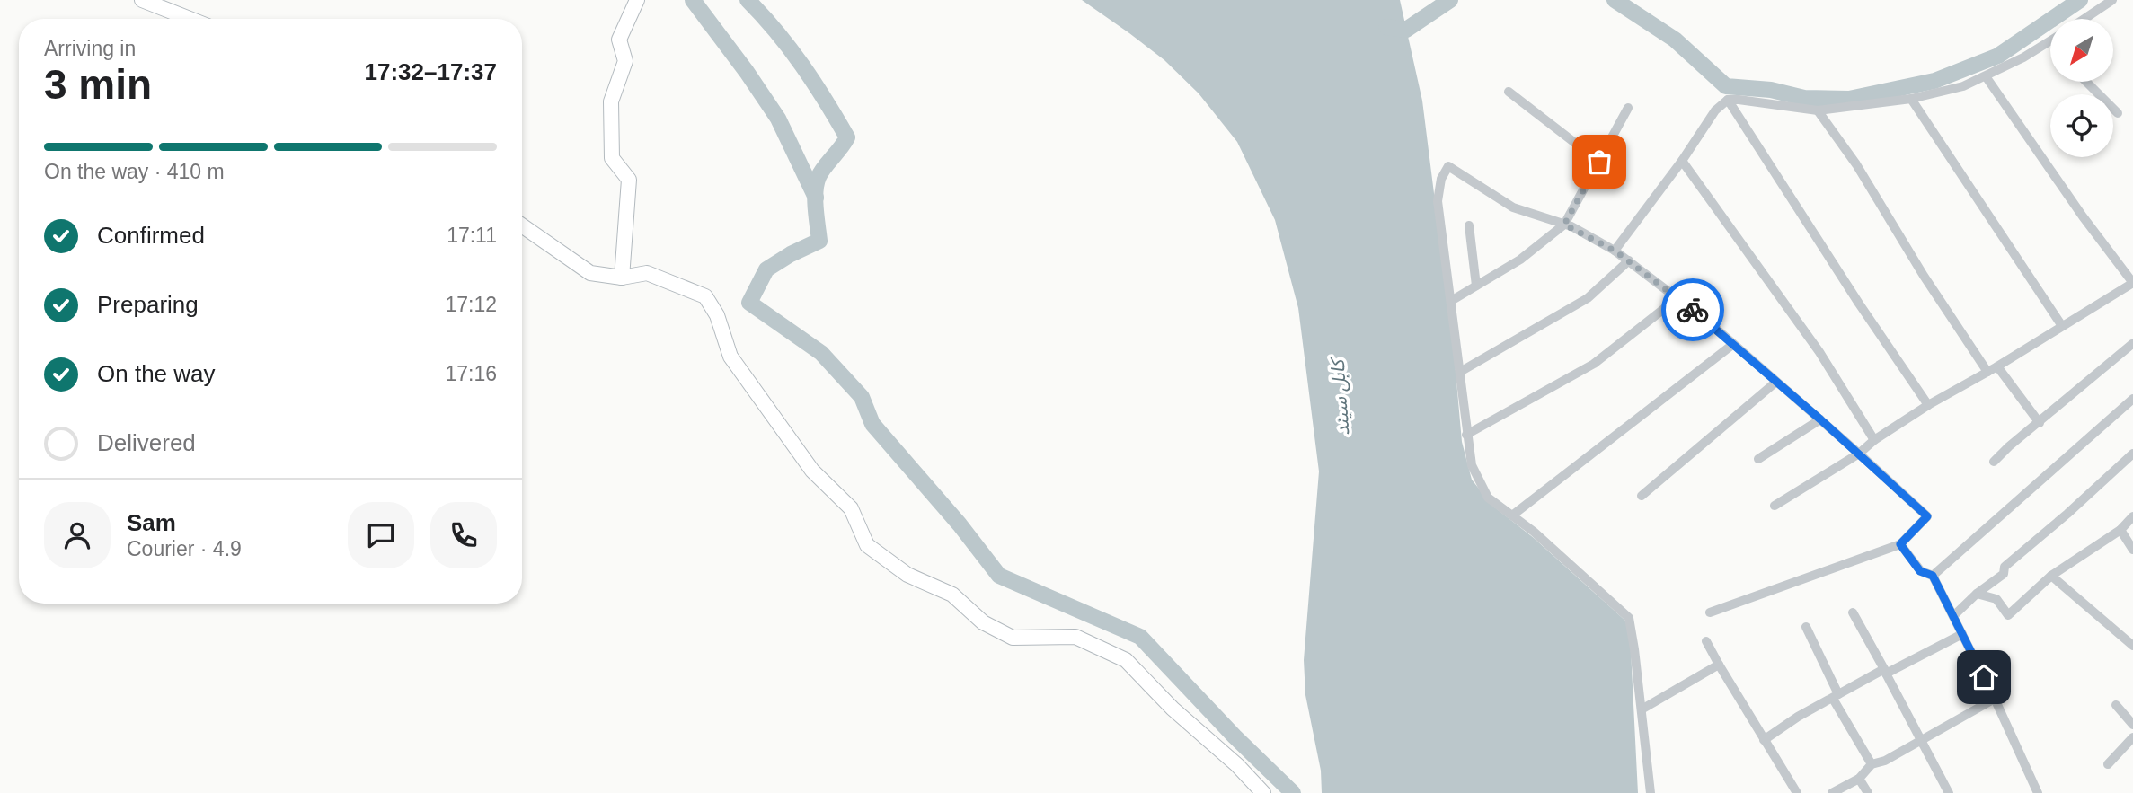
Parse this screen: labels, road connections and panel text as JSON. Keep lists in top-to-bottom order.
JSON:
{
  "water": ["کابل سيند"],
  "north": "bottom left",
  "page": {
    "heading": ["3 min", "Arriving in", "17:32–17:37"],
    "panel": ["Sam", "Courier · 4.9"],
    "bar": "On the way · 410 m",
    "list": [
      ["Confirmed", "17:11"],
      ["Preparing", "17:12"],
      ["On the way", "17:16"],
      "Delivered"
    ]
  }
}
